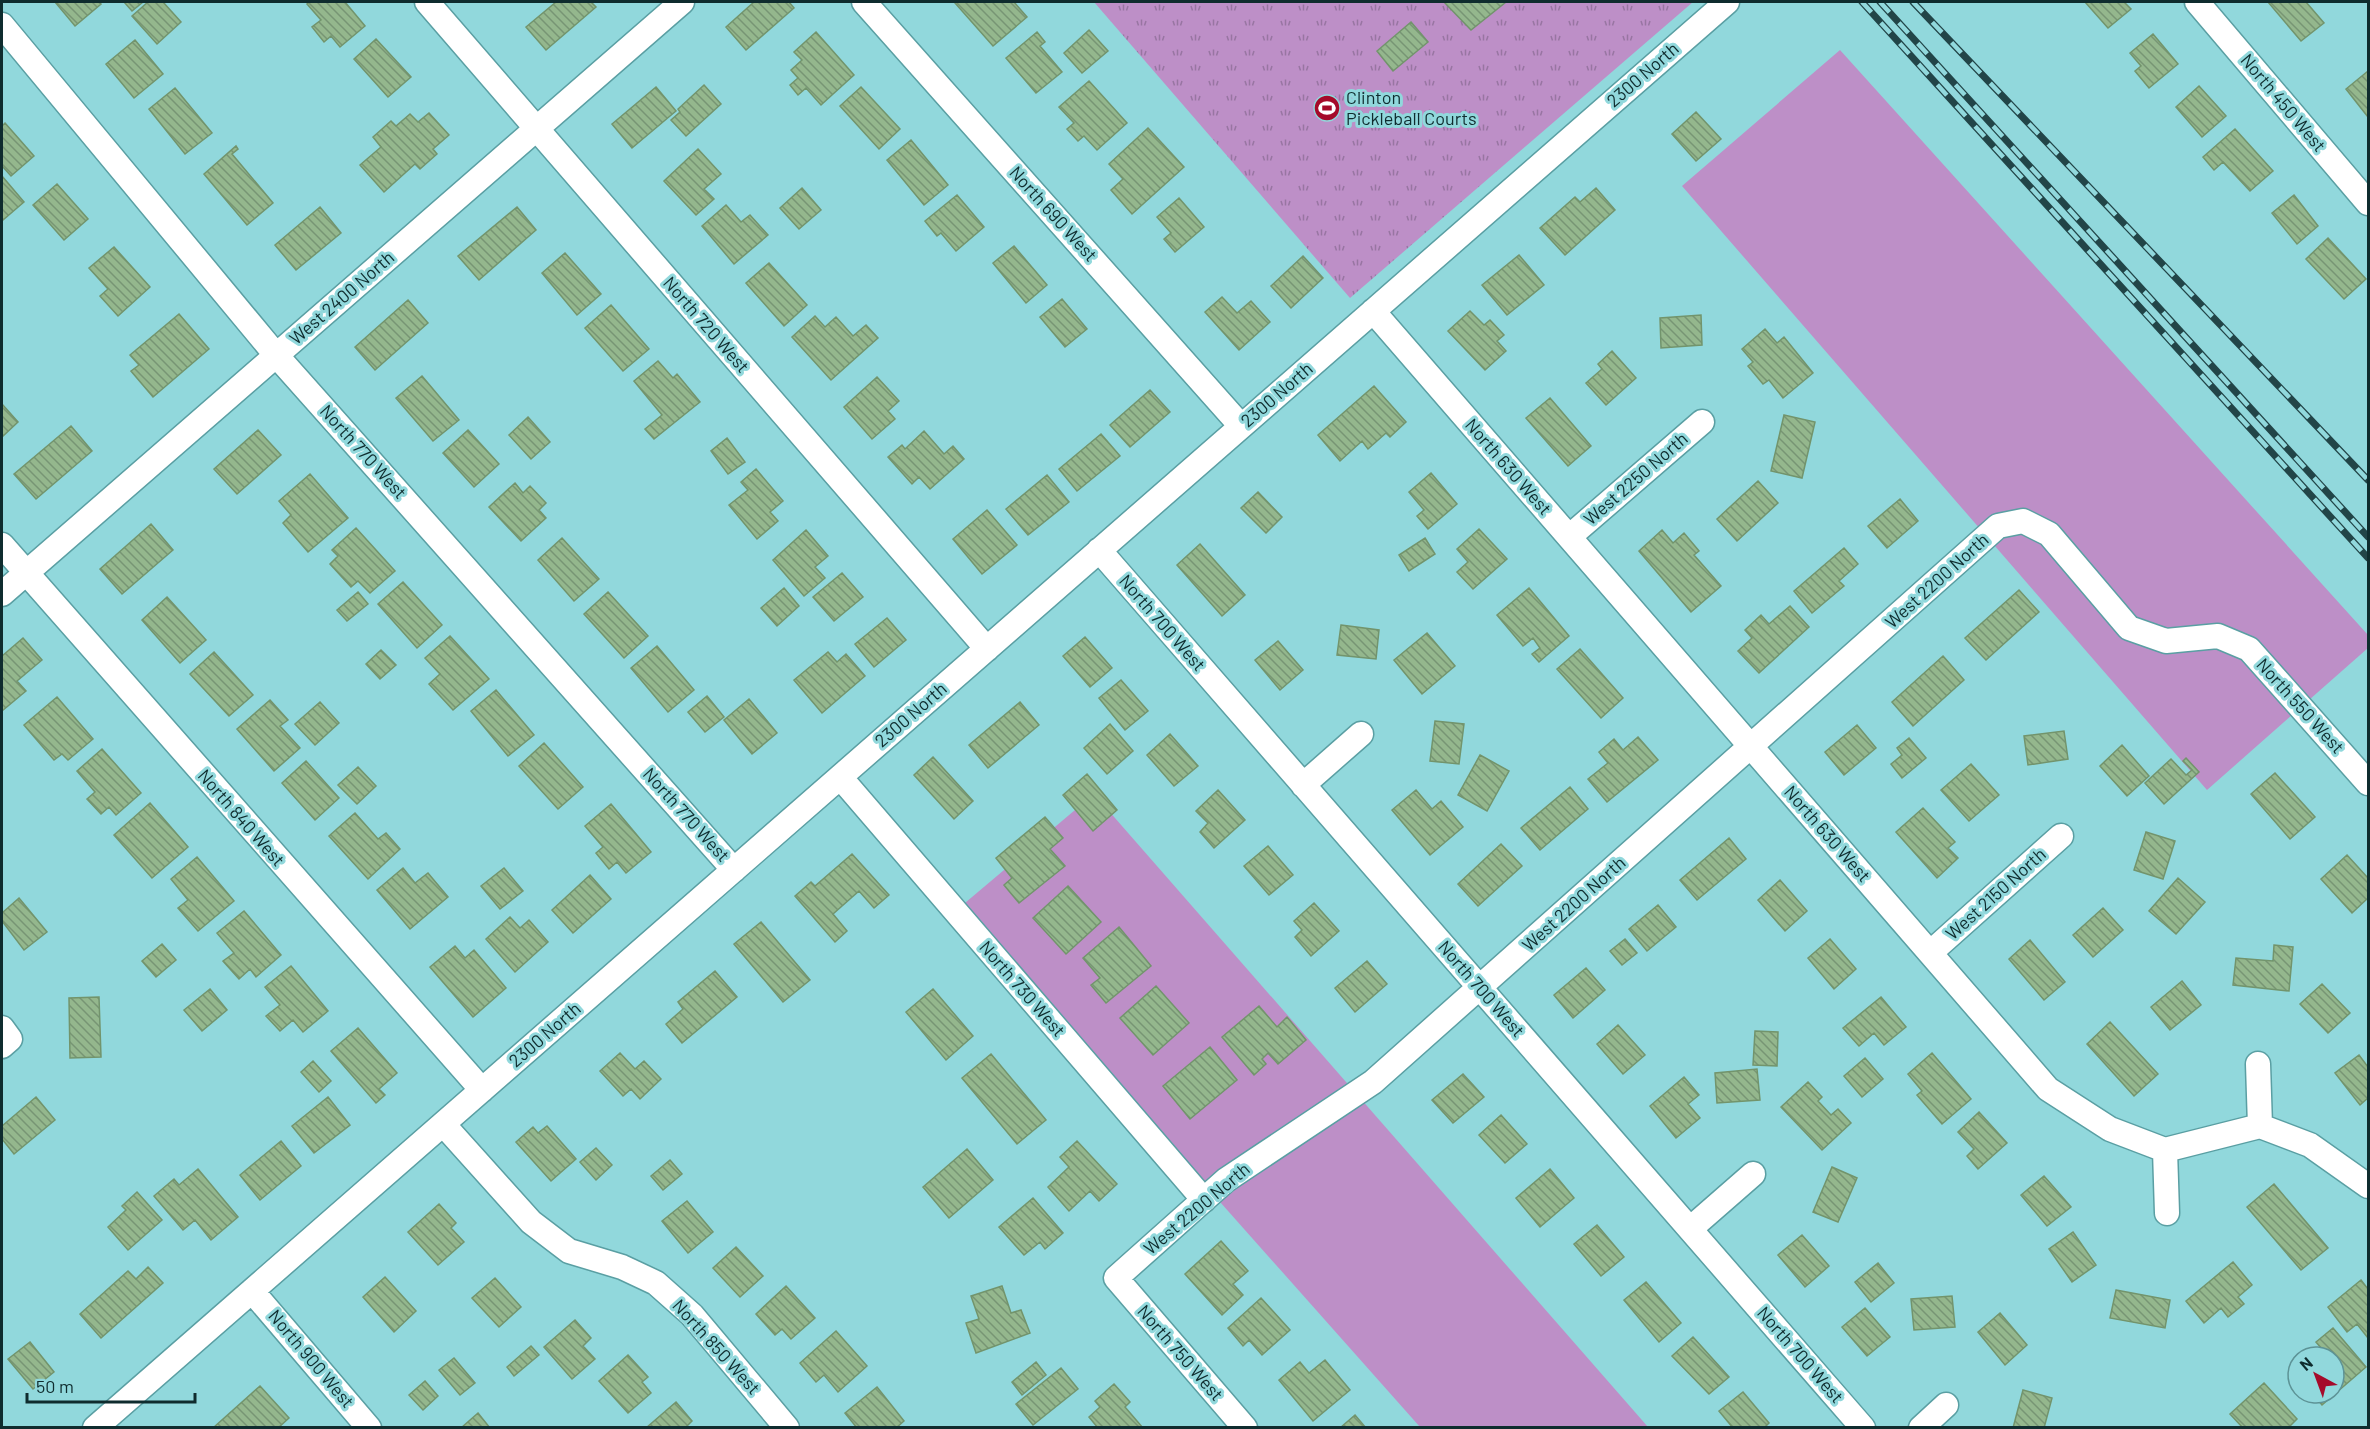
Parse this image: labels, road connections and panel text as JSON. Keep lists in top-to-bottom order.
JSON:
{
  "streets": {
    "street": [
      "2300 North",
      "North 450 West",
      "North 690 West",
      "West 2400 North",
      "North 720 West",
      "North 770 West",
      "North 630 West",
      "West 2250 North",
      "West 2200 North",
      "North 700 West",
      "North 550 West",
      "North 840 West",
      "West 2150 North",
      "North 730 West",
      "North 850 West",
      "North 750 West",
      "North 900 West"
    ]
  },
  "crossings": [
    ["2300 North", "North 690 West"],
    ["2300 North", "North 720 West"],
    ["2300 North", "North 770 West"],
    ["2300 North", "North 630 West"],
    ["2300 North", "North 700 West"],
    ["2300 North", "North 840 West"],
    ["2300 North", "North 730 West"],
    ["2300 North", "North 850 West"],
    ["2300 North", "North 900 West"],
    ["West 2400 North", "North 720 West"],
    ["West 2400 North", "North 770 West"],
    ["West 2400 North", "North 840 West"],
    ["North 630 West", "West 2250 North"],
    ["North 630 West", "West 2200 North"],
    ["North 630 West", "West 2150 North"],
    ["West 2200 North", "North 700 West"],
    ["West 2200 North", "North 550 West"],
    ["West 2200 North", "North 730 West"],
    ["West 2200 North", "North 750 West"]
  ],
  "places": {
    "sports": ["Clinton Pickleball Courts"]
  },
  "scale_bar": "50 m",
  "north": "top left"
}
